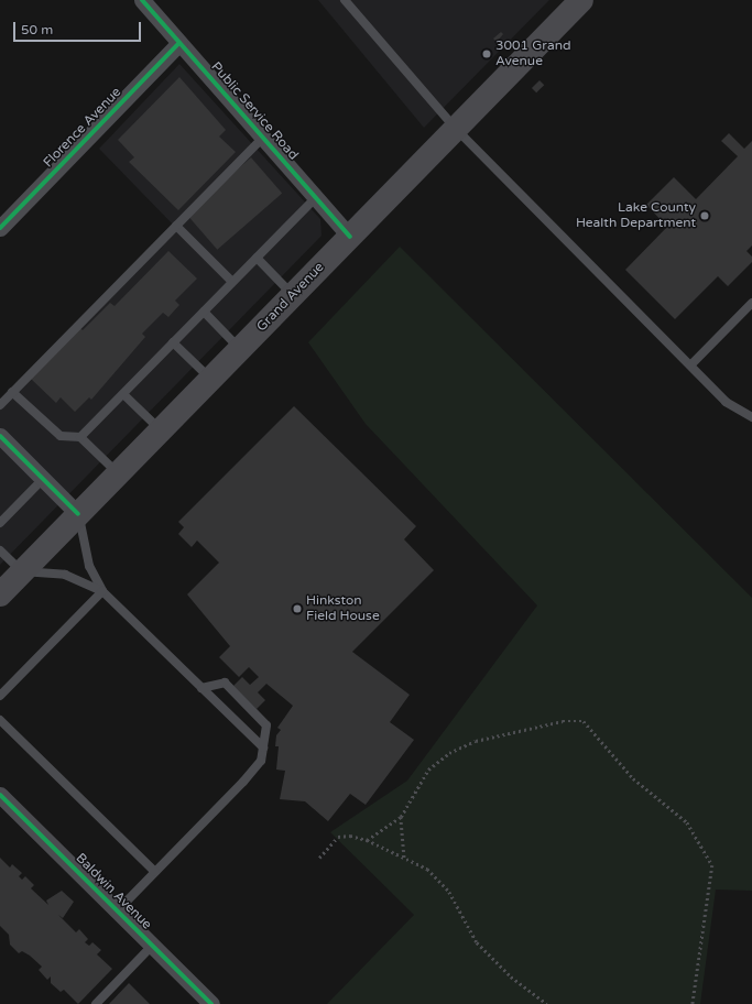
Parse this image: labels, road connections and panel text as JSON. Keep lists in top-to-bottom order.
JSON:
{
  "streets": {
    "main road": ["Grand Avenue"],
    "street": ["Public Service Road", "Florence Avenue", "Baldwin Avenue"]
  },
  "crossings": [
    ["Public Service Road", "Florence Avenue"],
    ["Public Service Road", "Grand Avenue"]
  ],
  "places": ["3001 Grand Avenue", "Lake County Health Department", "Hinkston Field House"],
  "scale_bar": "50 m"
}
